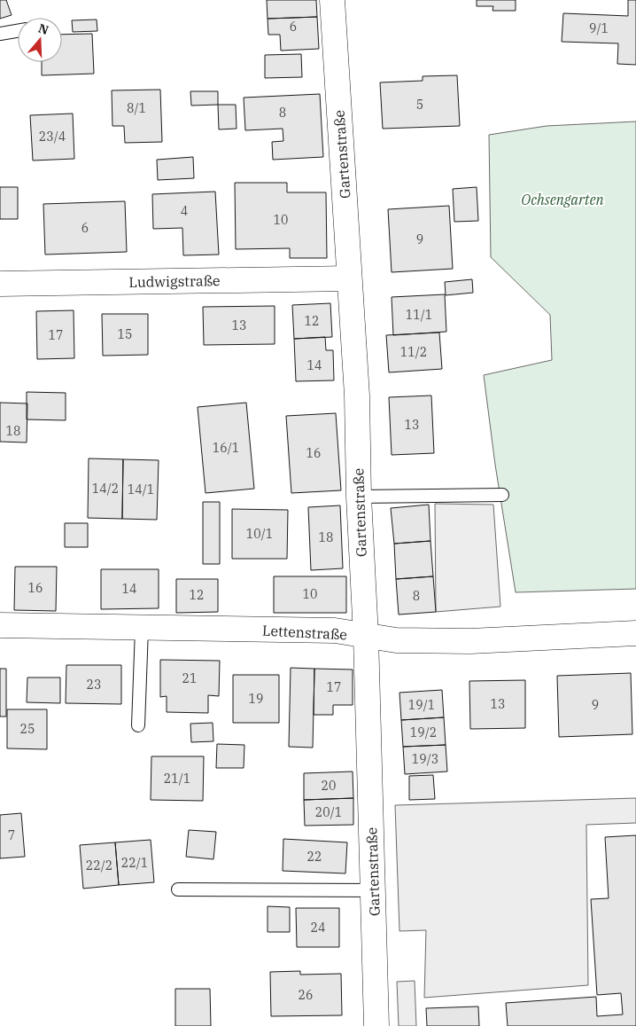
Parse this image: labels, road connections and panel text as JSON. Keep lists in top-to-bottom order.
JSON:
{
  "streets": {
    "street": ["Gartenstraße", "Ludwigstraße", "Lettenstraße"]
  },
  "crossings": [
    ["Gartenstraße", "Ludwigstraße"],
    ["Gartenstraße", "Lettenstraße"]
  ],
  "parks": ["Ochsengarten"],
  "house_numbers": [
    "6",
    "9/1",
    "5",
    "8/1",
    "8",
    "23/4",
    "4",
    "10",
    "6",
    "9",
    "11/1",
    "12",
    "13",
    "15",
    "17",
    "11/2",
    "14",
    "13",
    "18",
    "16/1",
    "16",
    "14/2",
    "14/1",
    "10/1",
    "18",
    "16",
    "14",
    "10",
    "12",
    "8",
    "21",
    "23",
    "17",
    "19",
    "13",
    "19/1",
    "9",
    "25",
    "19/2",
    "19/3",
    "21/1",
    "20",
    "20/1",
    "7",
    "22",
    "22/1",
    "22/2",
    "24",
    "26"
  ],
  "north": "top"
}
